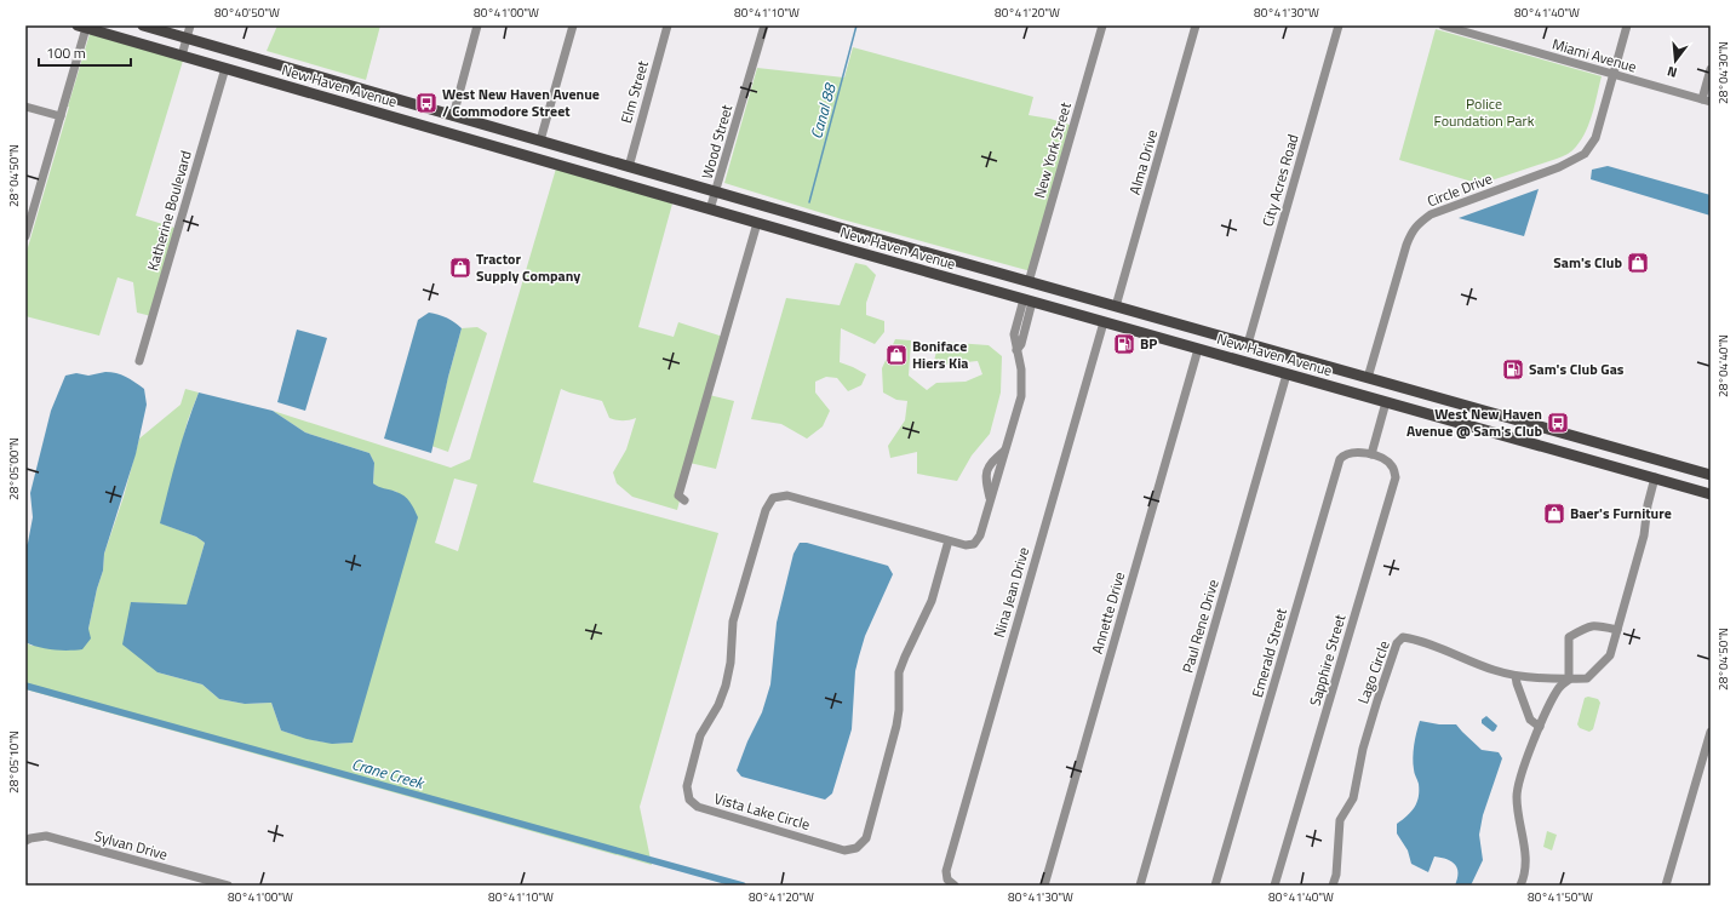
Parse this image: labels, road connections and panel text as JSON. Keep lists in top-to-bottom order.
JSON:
{
  "streets": {
    "main road": ["New Haven Avenue"],
    "street": [
      "Miami Avenue",
      "Elm Street",
      "Wood Street",
      "New York Street",
      "Alma Drive",
      "City Acres Road",
      "Circle Drive",
      "Katherine Boulevard",
      "Nina Jean Drive",
      "Annette Drive",
      "Paul Rene Drive",
      "Emerald Street",
      "Sapphire Street",
      "Lago Circle",
      "Vista Lake Circle",
      "Sylvan Drive"
    ]
  },
  "crossings": [
    ["Miami Avenue", "Circle Drive"],
    ["New Haven Avenue", "Elm Street"],
    ["New Haven Avenue", "Wood Street"],
    ["New Haven Avenue", "New York Street"],
    ["New Haven Avenue", "Alma Drive"],
    ["New Haven Avenue", "City Acres Road"],
    ["New Haven Avenue", "Circle Drive"],
    ["New Haven Avenue", "Katherine Boulevard"],
    ["New Haven Avenue", "Nina Jean Drive"],
    ["New Haven Avenue", "Annette Drive"],
    ["New Haven Avenue", "Paul Rene Drive"],
    ["New Haven Avenue", "Lago Circle"],
    ["New Haven Avenue", "Vista Lake Circle"],
    ["Emerald Street", "Sapphire Street"]
  ],
  "water": ["Canal 88", "Crane Creek"],
  "parks": ["Police Foundation Park"],
  "places": {
    "bus stop": ["West New Haven Avenue / Commodore Street", "West New Haven Avenue @ Sam's Club"],
    "shop": [
      "Sam's Club",
      "Tractor Supply Company",
      "Boniface Hiers Kia",
      "Baer's Furniture"
    ],
    "fuel station": ["BP", "Sam's Club Gas"]
  },
  "scale_bar": "100 m",
  "north": "bottom",
  "coordinates": [
    "80°40'50\"W",
    "80°41'00\"W",
    "80°41'10\"W",
    "80°41'20\"W",
    "80°41'30\"W",
    "80°41'40\"W",
    "28°04'30\"N",
    "28°04'50\"N",
    "28°04'40\"N",
    "28°05'00\"N",
    "28°05'10\"N",
    "80°41'50\"W"
  ]
}
